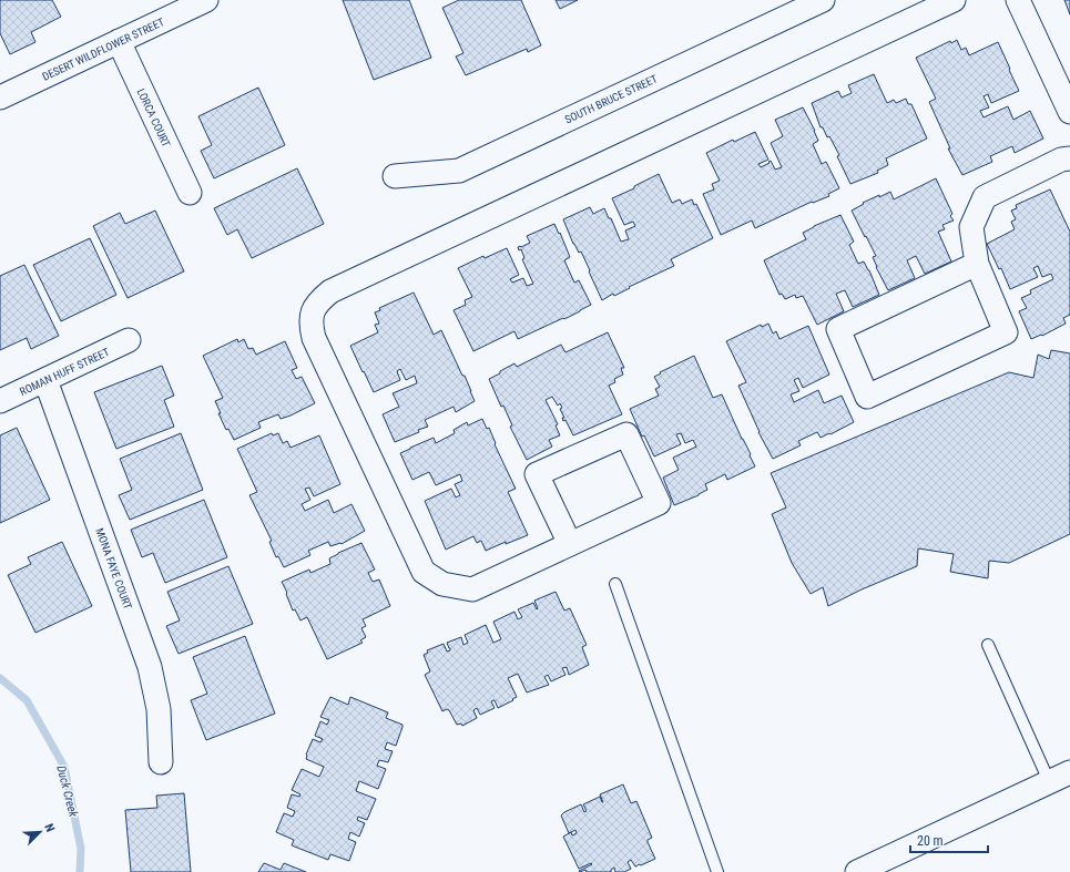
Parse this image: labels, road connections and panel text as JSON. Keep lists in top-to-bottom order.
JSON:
{
  "streets": {
    "street": [
      "DESERT WILDFLOWER STREET",
      "SOUTH BRUCE STREET",
      "LORCA COURT",
      "ROMAN HUFF STREET",
      "MONA FAYE COURT"
    ]
  },
  "crossings": [
    ["DESERT WILDFLOWER STREET", "LORCA COURT"],
    ["ROMAN HUFF STREET", "MONA FAYE COURT"]
  ],
  "water": ["Duck Creek"],
  "scale_bar": "20 m",
  "north": "top right"
}
